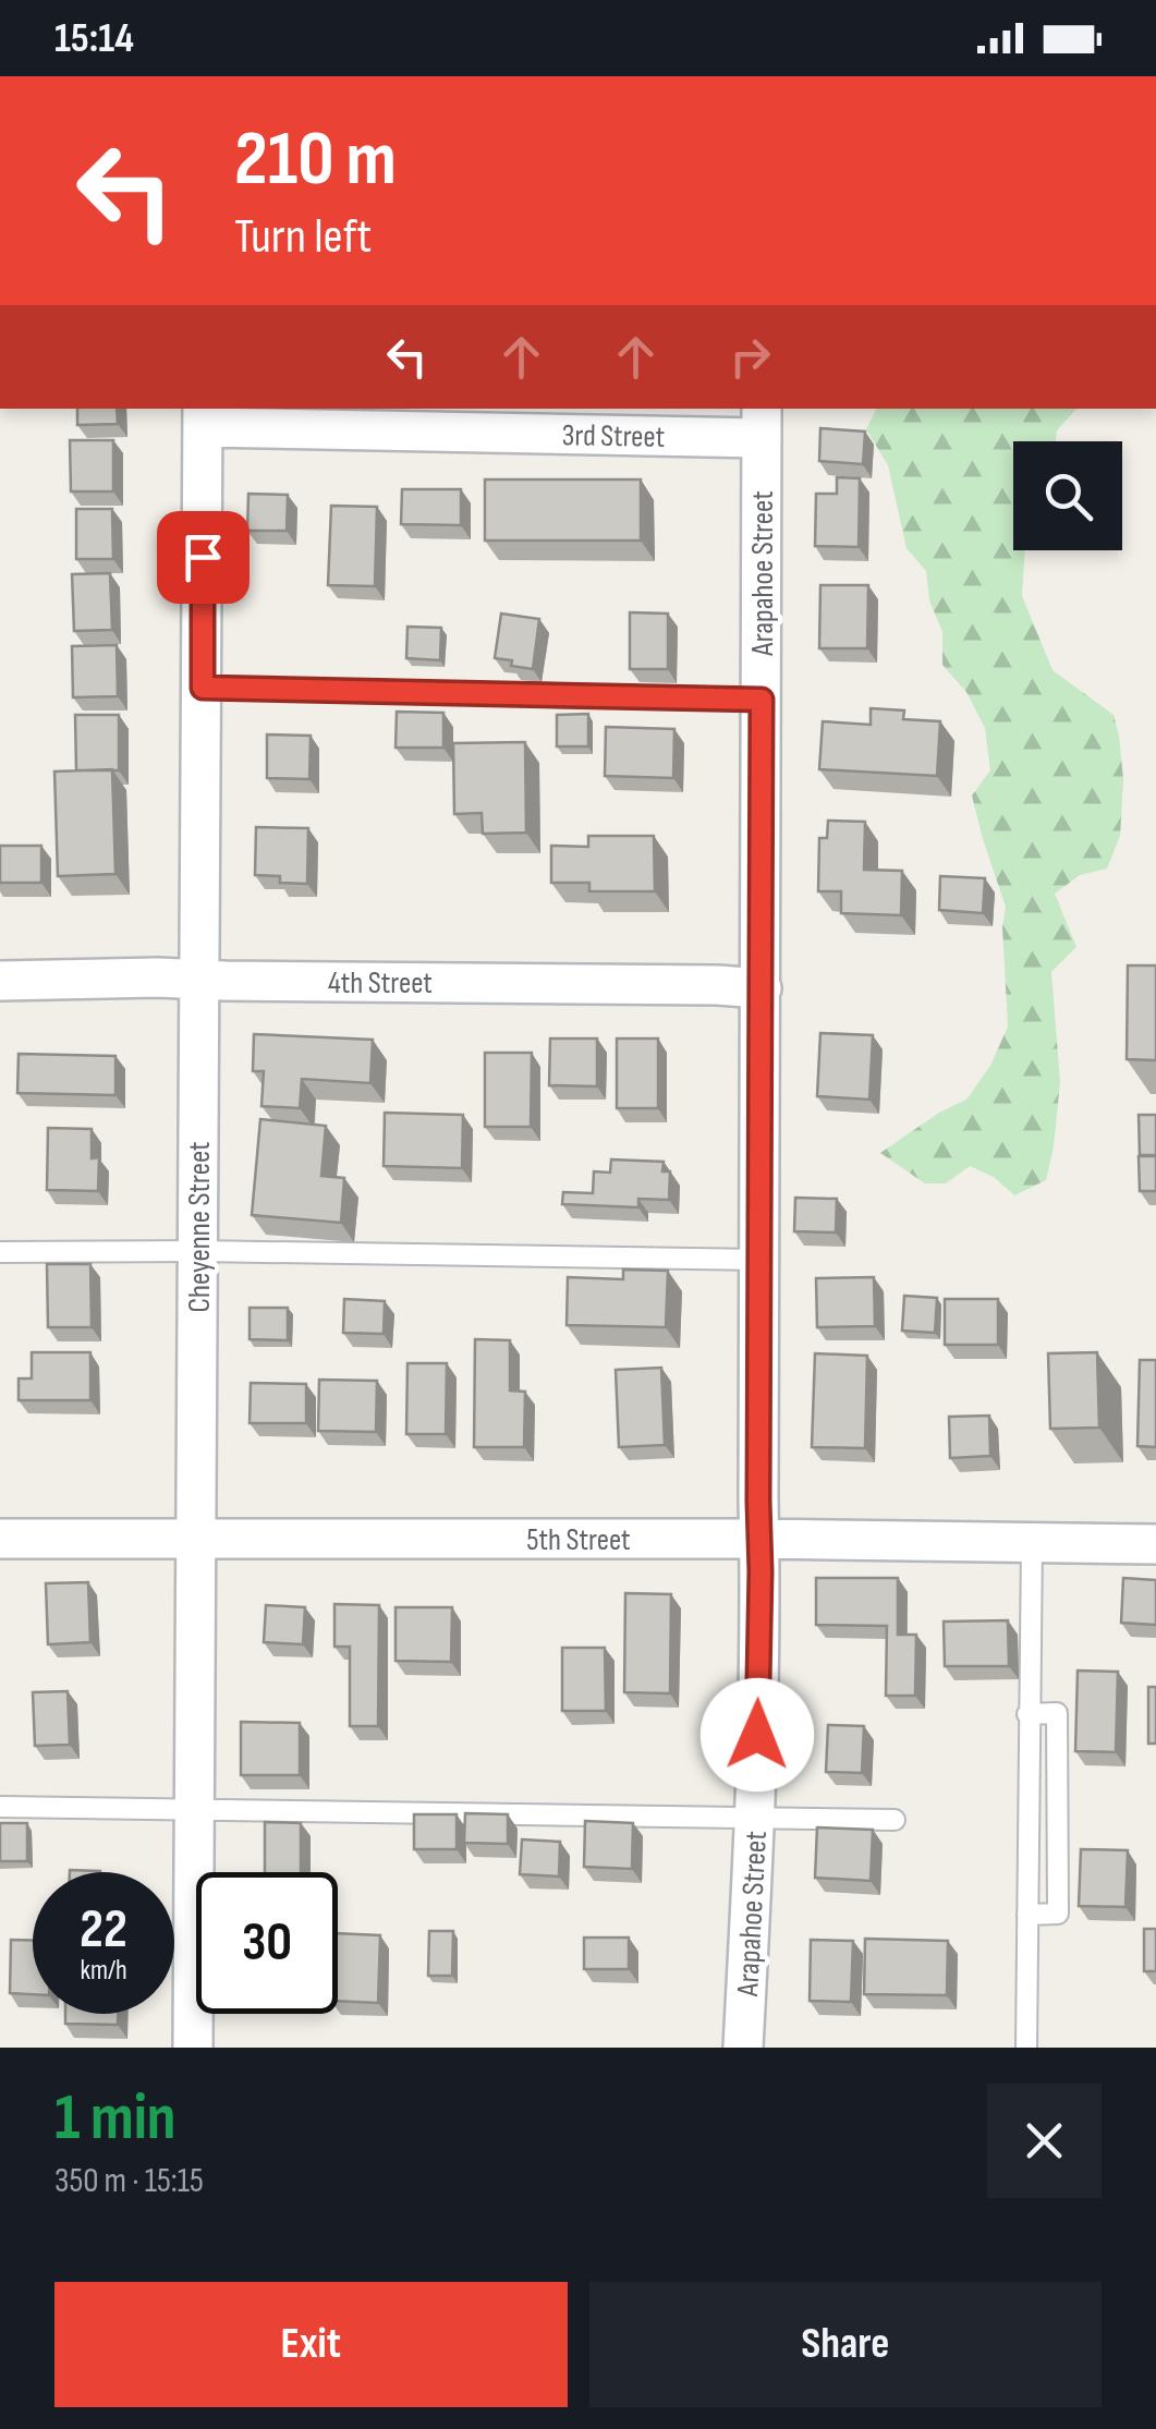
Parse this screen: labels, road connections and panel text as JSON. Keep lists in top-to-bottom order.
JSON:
{
  "streets": {
    "street": [
      "3rd Street",
      "Arapahoe Street",
      "4th Street",
      "Cheyenne Street",
      "5th Street"
    ]
  },
  "crossings": [
    ["3rd Street", "Arapahoe Street"],
    ["3rd Street", "Cheyenne Street"],
    ["Arapahoe Street", "4th Street"],
    ["Arapahoe Street", "5th Street"],
    ["4th Street", "Cheyenne Street"],
    ["Cheyenne Street", "5th Street"]
  ],
  "page": {
    "status": "15:14",
    "turn": ["210 m", "Turn left"],
    "speed": "22 km/h",
    "limit": "30",
    "heading": ["1 min", "350 m · 15:15"],
    "buttons": ["Exit", "Share"]
  }
}
